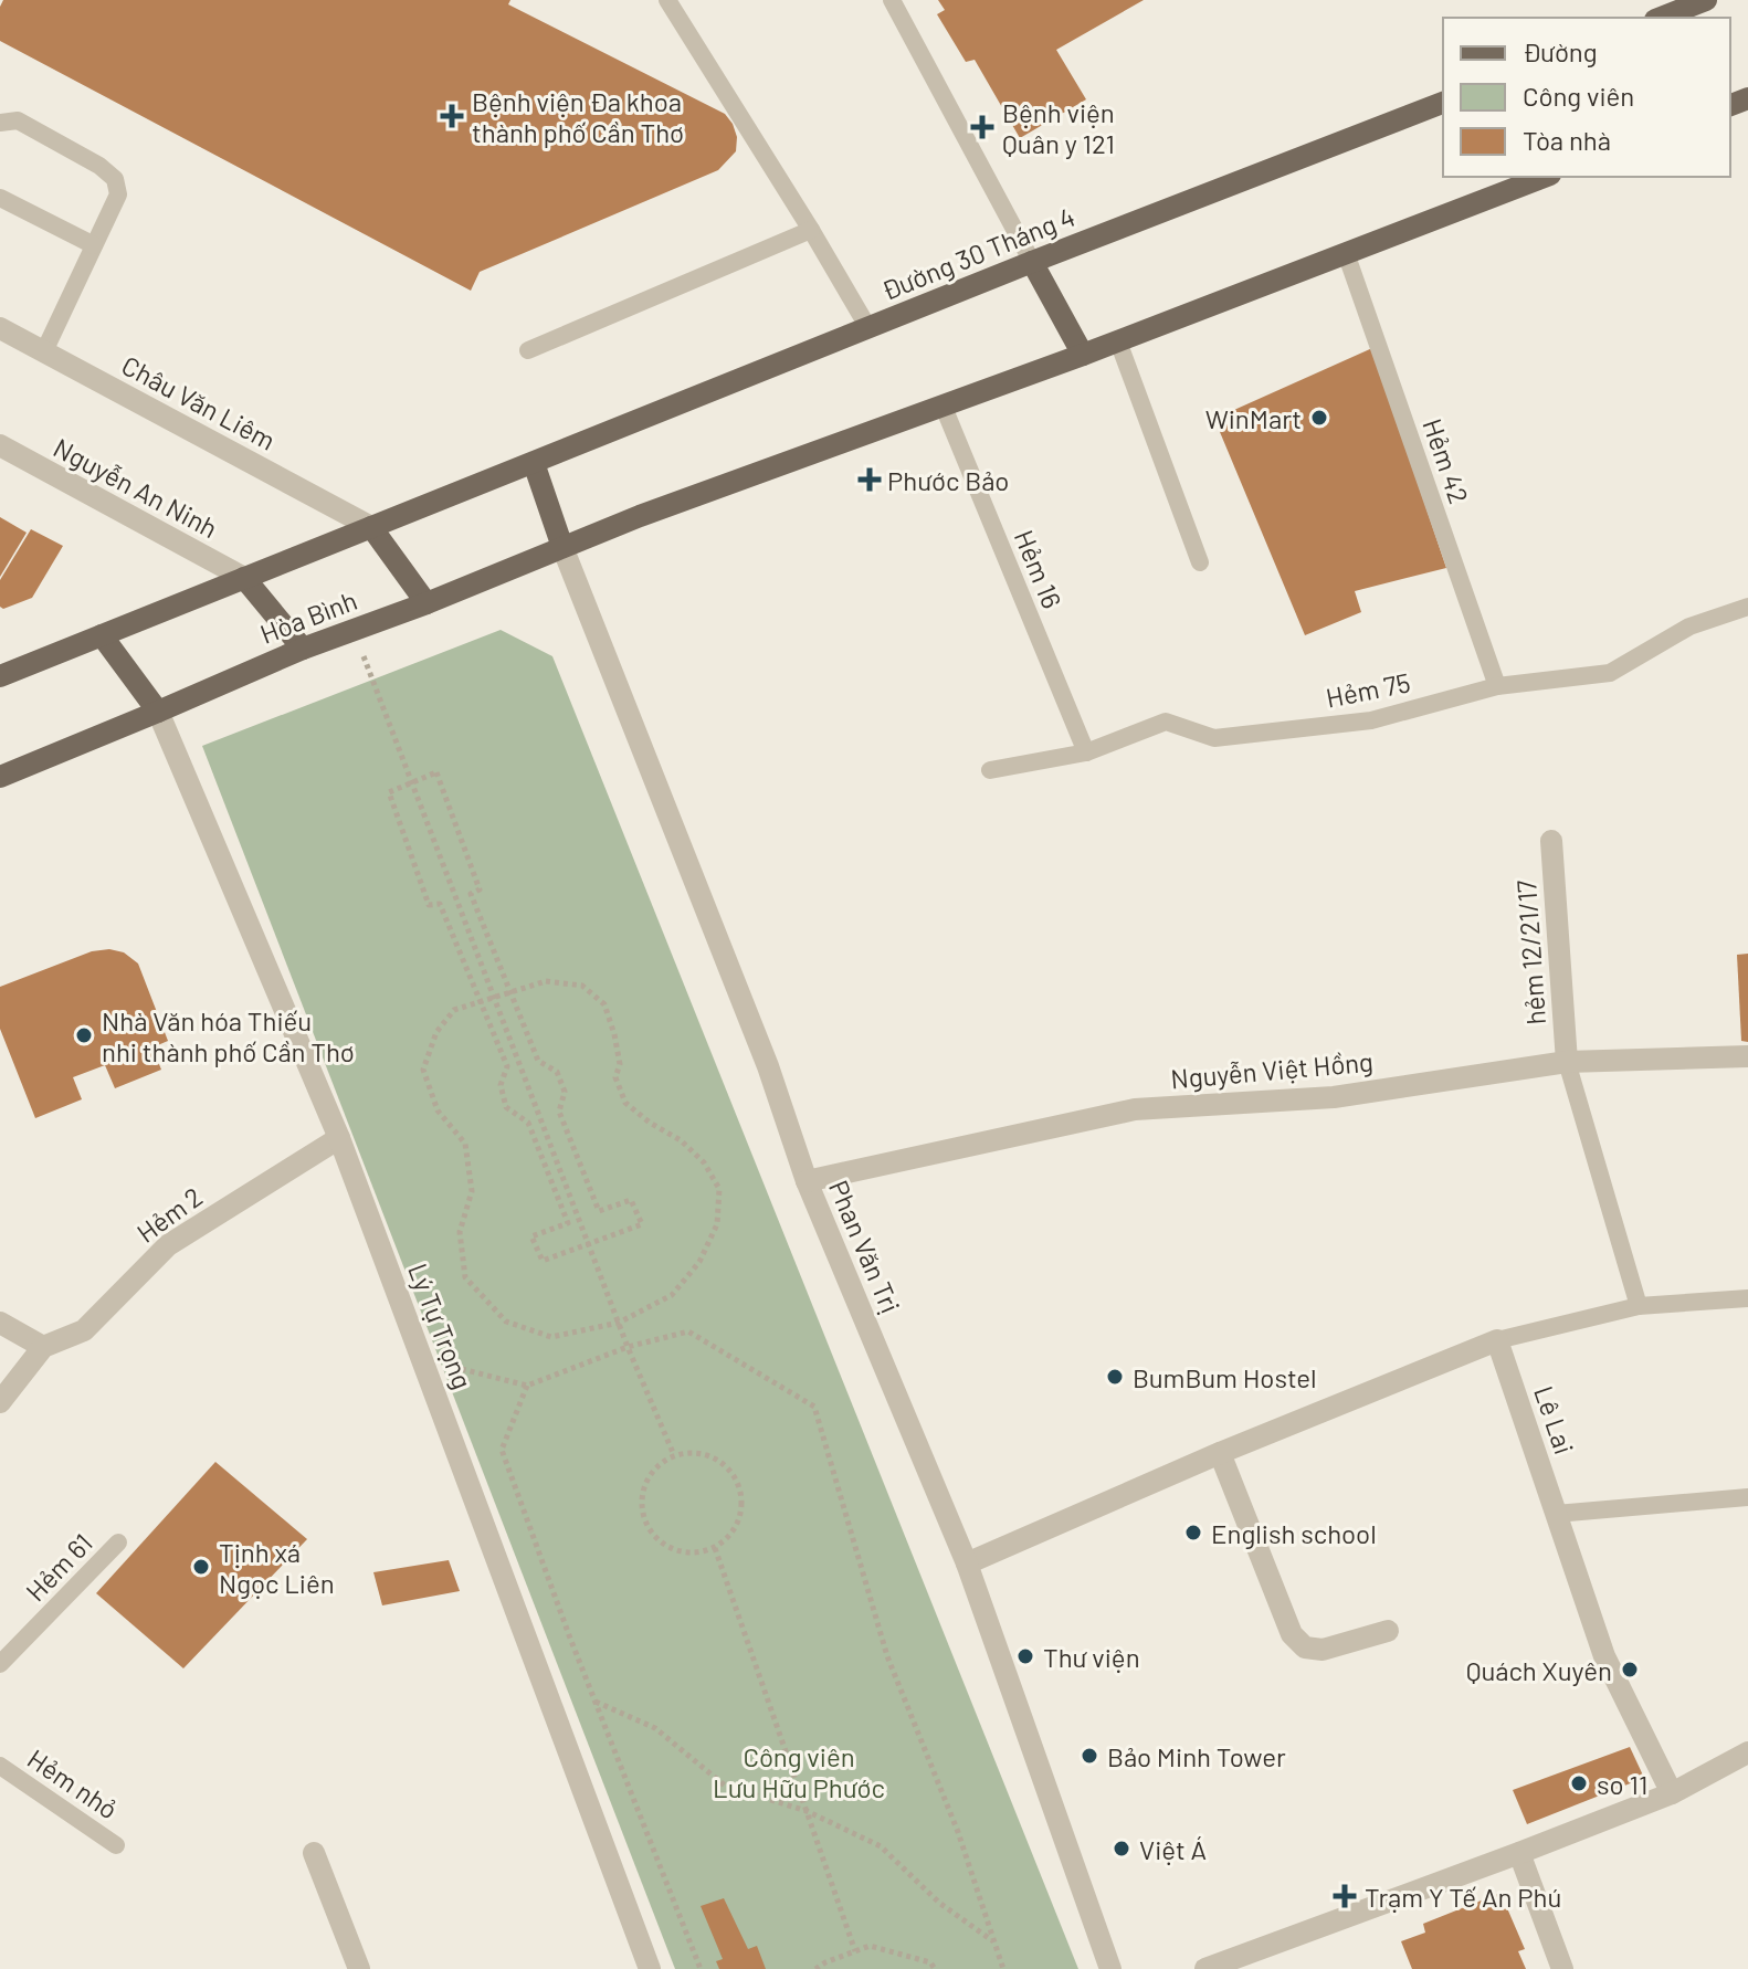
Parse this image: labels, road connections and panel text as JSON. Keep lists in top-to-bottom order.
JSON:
{
  "streets": {
    "main road": ["Đường 30 Tháng 4", "Hòa Bình"],
    "street": [
      "Châu Văn Liêm",
      "Nguyễn An Ninh",
      "hẻm 12/21/17",
      "Nguyễn Việt Hồng",
      "Hẻm 2",
      "Phan Văn Trị",
      "Lý Tự Trọng",
      "Lê Lai"
    ],
    "lane": [
      "Hẻm 42",
      "Hẻm 16",
      "Hẻm 75",
      "Hẻm 61",
      "Hẻm nhỏ"
    ]
  },
  "crossings": [
    ["Hẻm 42", "Hẻm 75"],
    ["Hẻm 16", "Hòa Bình"],
    ["Hẻm 16", "Hẻm 75"],
    ["Hòa Bình", "Phan Văn Trị"],
    ["Hòa Bình", "Lý Tự Trọng"],
    ["hẻm 12/21/17", "Nguyễn Việt Hồng"],
    ["Nguyễn Việt Hồng", "Phan Văn Trị"],
    ["Hẻm 2", "Lý Tự Trọng"]
  ],
  "parks": ["Công viên Lưu Hữu Phước"],
  "places": {
    "health": [
      "Bệnh viện Đa khoa thành phố Cần Thơ",
      "Bệnh viện Quân y 121",
      "Phước Bảo",
      "Trạm Y Tế An Phú"
    ],
    "other": [
      "WinMart",
      "Nhà Văn hóa Thiếu nhi thành phố Cần Thơ",
      "BumBum Hostel",
      "English school",
      "Tịnh xá Ngọc Liên",
      "Thư viện",
      "Quách Xuyên",
      "Bảo Minh Tower",
      "so 11",
      "Việt Á"
    ]
  },
  "legend": ["Đường", "Công viên", "Tòa nhà"]
}
